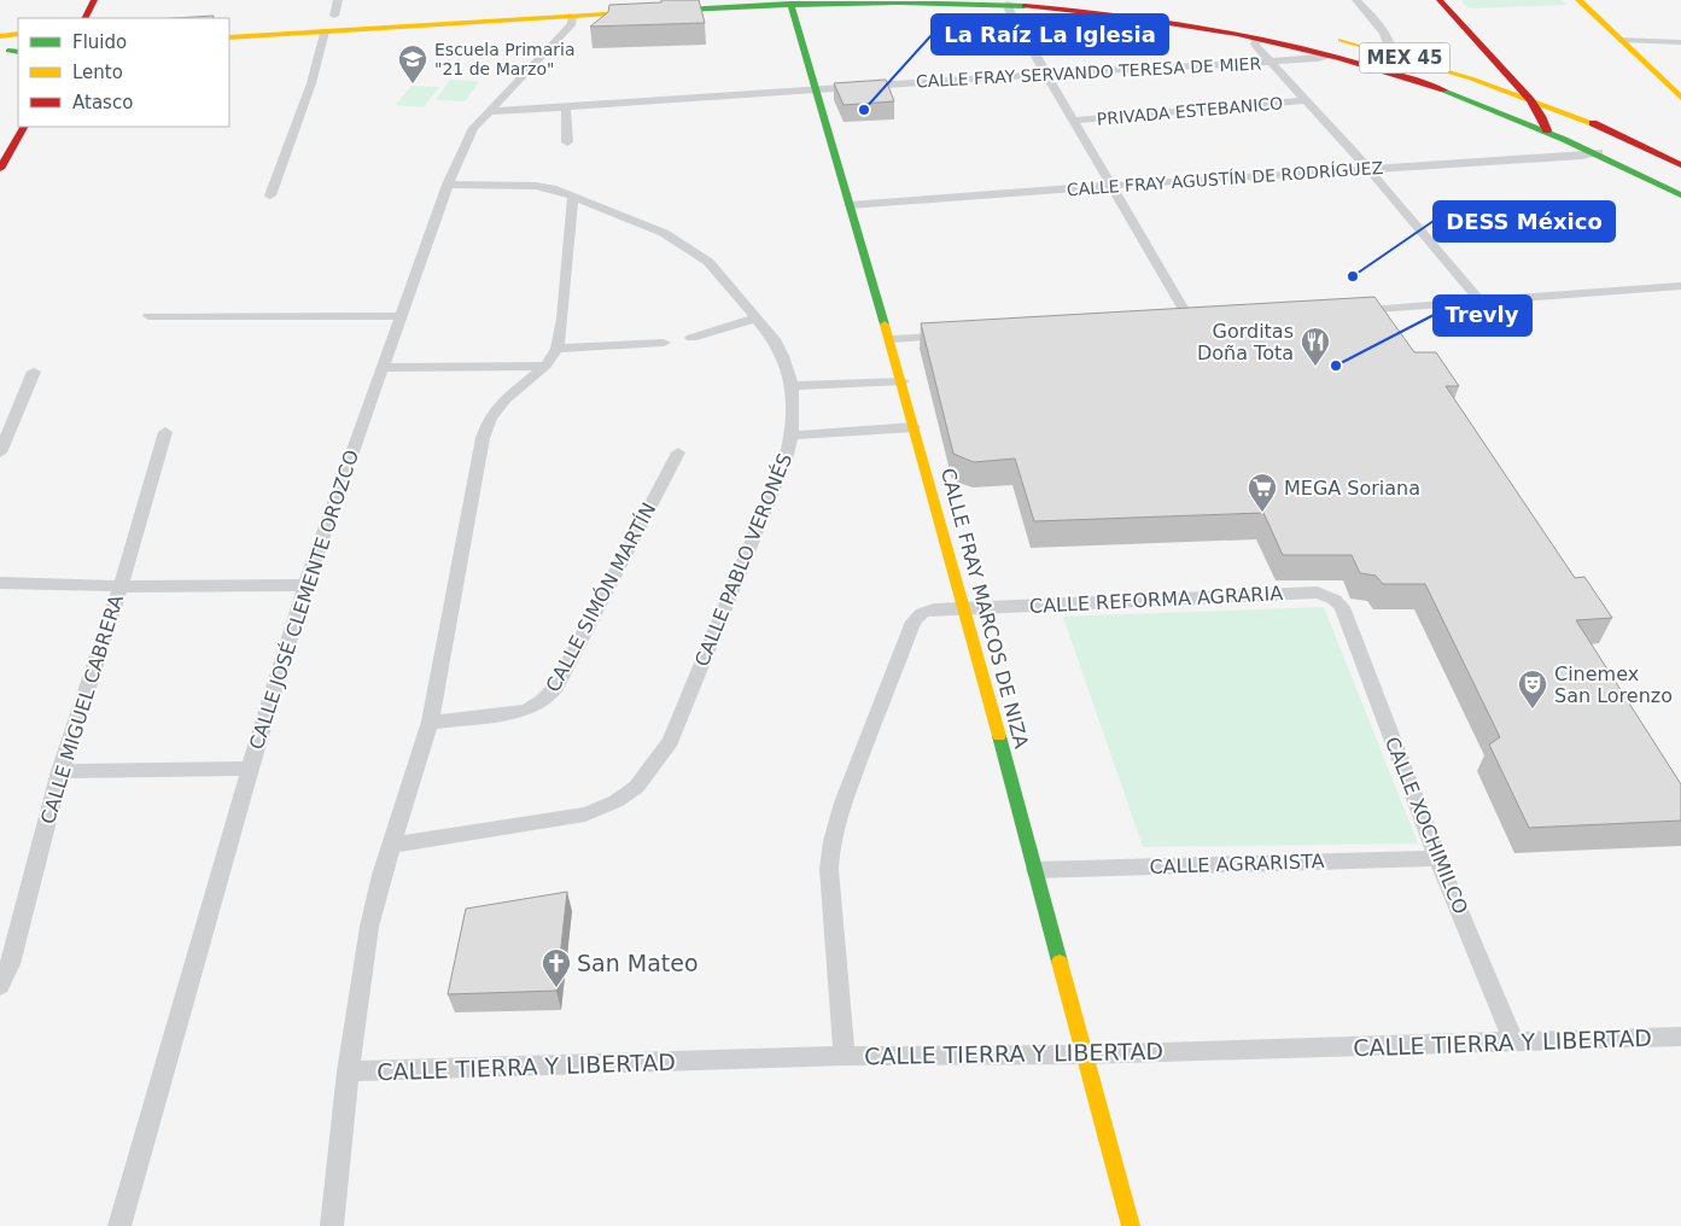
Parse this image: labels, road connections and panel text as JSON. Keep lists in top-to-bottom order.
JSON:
{
  "streets": {
    "main road": ["MEX 45", "CALLE FRAY MARCOS DE NIZA"],
    "street": [
      "CALLE FRAY SERVANDO TERESA DE MIER",
      "PRIVADA ESTEBANICO",
      "CALLE FRAY AGUSTÍN DE RODRÍGUEZ",
      "CALLE PABLO VERONÉS",
      "CALLE SIMÓN MARTÍN",
      "CALLE JOSÉ CLEMENTE OROZCO",
      "CALLE REFORMA AGRARIA",
      "CALLE MIGUEL CABRERA",
      "CALLE XOCHIMILCO",
      "CALLE AGRARISTA",
      "CALLE TIERRA Y LIBERTAD"
    ]
  },
  "crossings": [
    ["MEX 45", "CALLE FRAY SERVANDO TERESA DE MIER"],
    ["MEX 45", "CALLE FRAY AGUSTÍN DE RODRÍGUEZ"],
    ["MEX 45", "CALLE JOSÉ CLEMENTE OROZCO"],
    ["MEX 45", "CALLE FRAY MARCOS DE NIZA"],
    ["CALLE FRAY SERVANDO TERESA DE MIER", "CALLE JOSÉ CLEMENTE OROZCO"],
    ["CALLE FRAY SERVANDO TERESA DE MIER", "CALLE FRAY MARCOS DE NIZA"],
    ["CALLE FRAY AGUSTÍN DE RODRÍGUEZ", "CALLE FRAY MARCOS DE NIZA"],
    ["CALLE PABLO VERONÉS", "CALLE JOSÉ CLEMENTE OROZCO"],
    ["CALLE REFORMA AGRARIA", "CALLE FRAY MARCOS DE NIZA"],
    ["CALLE REFORMA AGRARIA", "CALLE XOCHIMILCO"],
    ["CALLE REFORMA AGRARIA", "CALLE TIERRA Y LIBERTAD"],
    ["CALLE FRAY MARCOS DE NIZA", "CALLE AGRARISTA"],
    ["CALLE FRAY MARCOS DE NIZA", "CALLE TIERRA Y LIBERTAD"],
    ["CALLE XOCHIMILCO", "CALLE AGRARISTA"],
    ["CALLE XOCHIMILCO", "CALLE TIERRA Y LIBERTAD"]
  ],
  "places": {
    "school or university": ["Escuela Primaria \"21 de Marzo\""],
    "other": ["La Raíz La Iglesia", "DESS México", "Trevly"],
    "restaurant": ["Gorditas Doña Tota"],
    "supermarket": ["MEGA Soriana"],
    "theatre": ["Cinemex San Lorenzo"],
    "church": ["San Mateo"]
  },
  "legend": ["Fluido", "Lento", "Atasco"]
}
